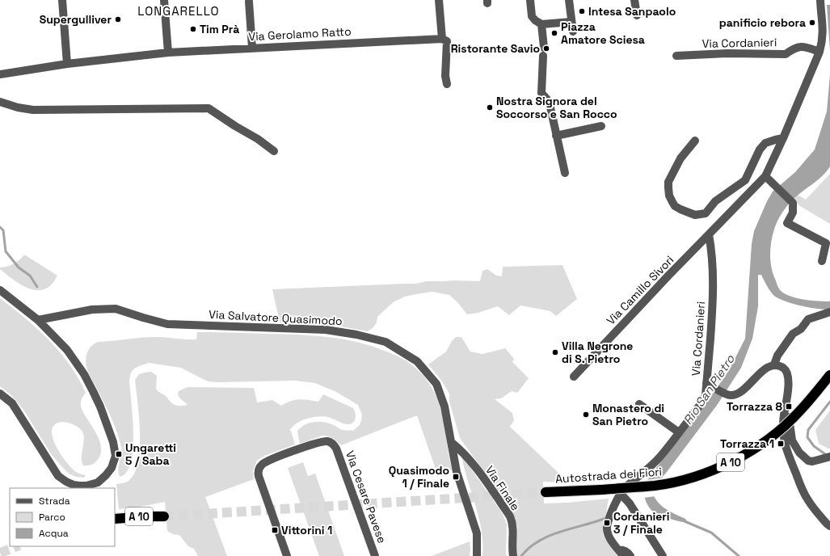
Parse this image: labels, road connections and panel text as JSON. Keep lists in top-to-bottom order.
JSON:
{
  "streets": {
    "highway": ["A 10", "Autostrada dei Fiori"],
    "street": [
      "Via Gerolamo Ratto",
      "Via Cordanieri",
      "Via Camillo Sivori",
      "Via Salvatore Quasimodo",
      "Via Finale",
      "Via Cesare Pavese"
    ]
  },
  "crossings": [
    ["Via Cordanieri", "Via Camillo Sivori"],
    ["Via Salvatore Quasimodo", "Via Finale"]
  ],
  "districts": ["LONGARELLO"],
  "water": ["Rio San Pietro"],
  "places": {
    "other": [
      "Intesa Sanpaolo",
      "Supergulliver",
      "panificio rebora",
      "Tim Prà",
      "Piazza Amatore Sciesa",
      "Ristorante Savio",
      "Nostra Signora del Soccorso e San Rocco",
      "Villa Negrone di S. Pietro",
      "Monastero di San Pietro"
    ],
    "transit": [
      "Torrazza 8",
      "Torrazza 1",
      "Ungaretti 5 / Saba",
      "Quasimodo 1 / Finale",
      "Cordanieri 3 / Finale",
      "Vittorini 1"
    ]
  },
  "legend": ["Strada", "Parco", "Acqua"]
}
